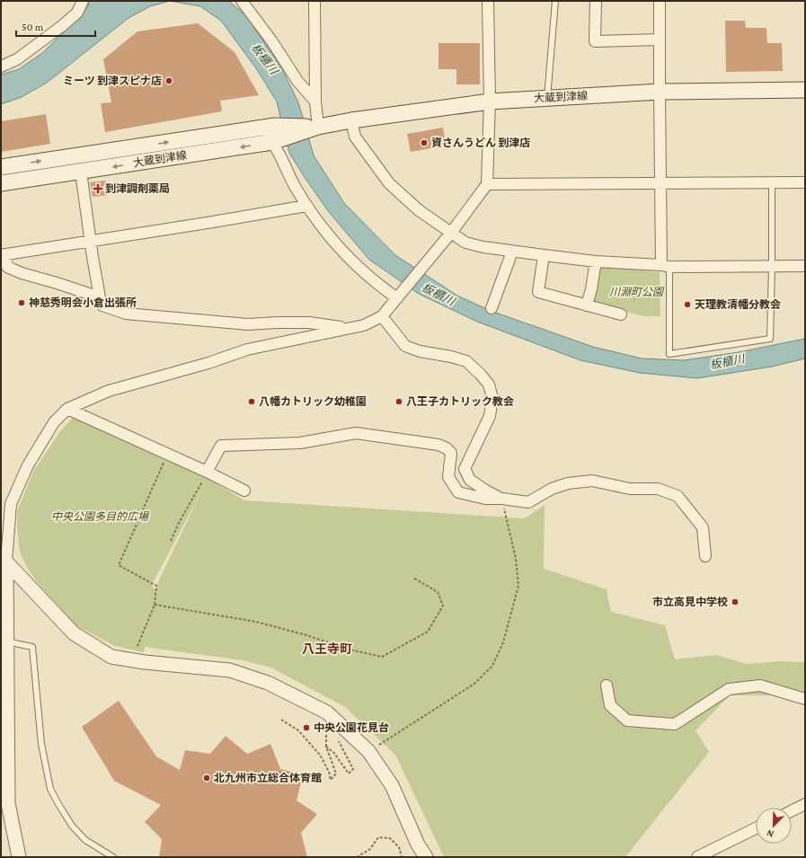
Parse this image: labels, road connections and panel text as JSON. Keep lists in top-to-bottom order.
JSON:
{
  "streets": {
    "main road": ["大蔵到津線"]
  },
  "districts": ["八王寺町"],
  "water": ["板櫃川"],
  "parks": ["川淵町公園", "中央公園多目的広場"],
  "places": {
    "other": [
      "ミーツ 到津スピナ店",
      "資さんうどん 到津店",
      "神慈秀明会小倉出張所",
      "天理教清幡分教会",
      "八幡カトリック幼稚園",
      "八王子カトリック教会",
      "市立高見中学校",
      "中央公園花見台",
      "北九州市立総合体育館"
    ],
    "health": ["到津調剤薬局"]
  },
  "scale_bar": "50 m",
  "north": "bottom left"
}
